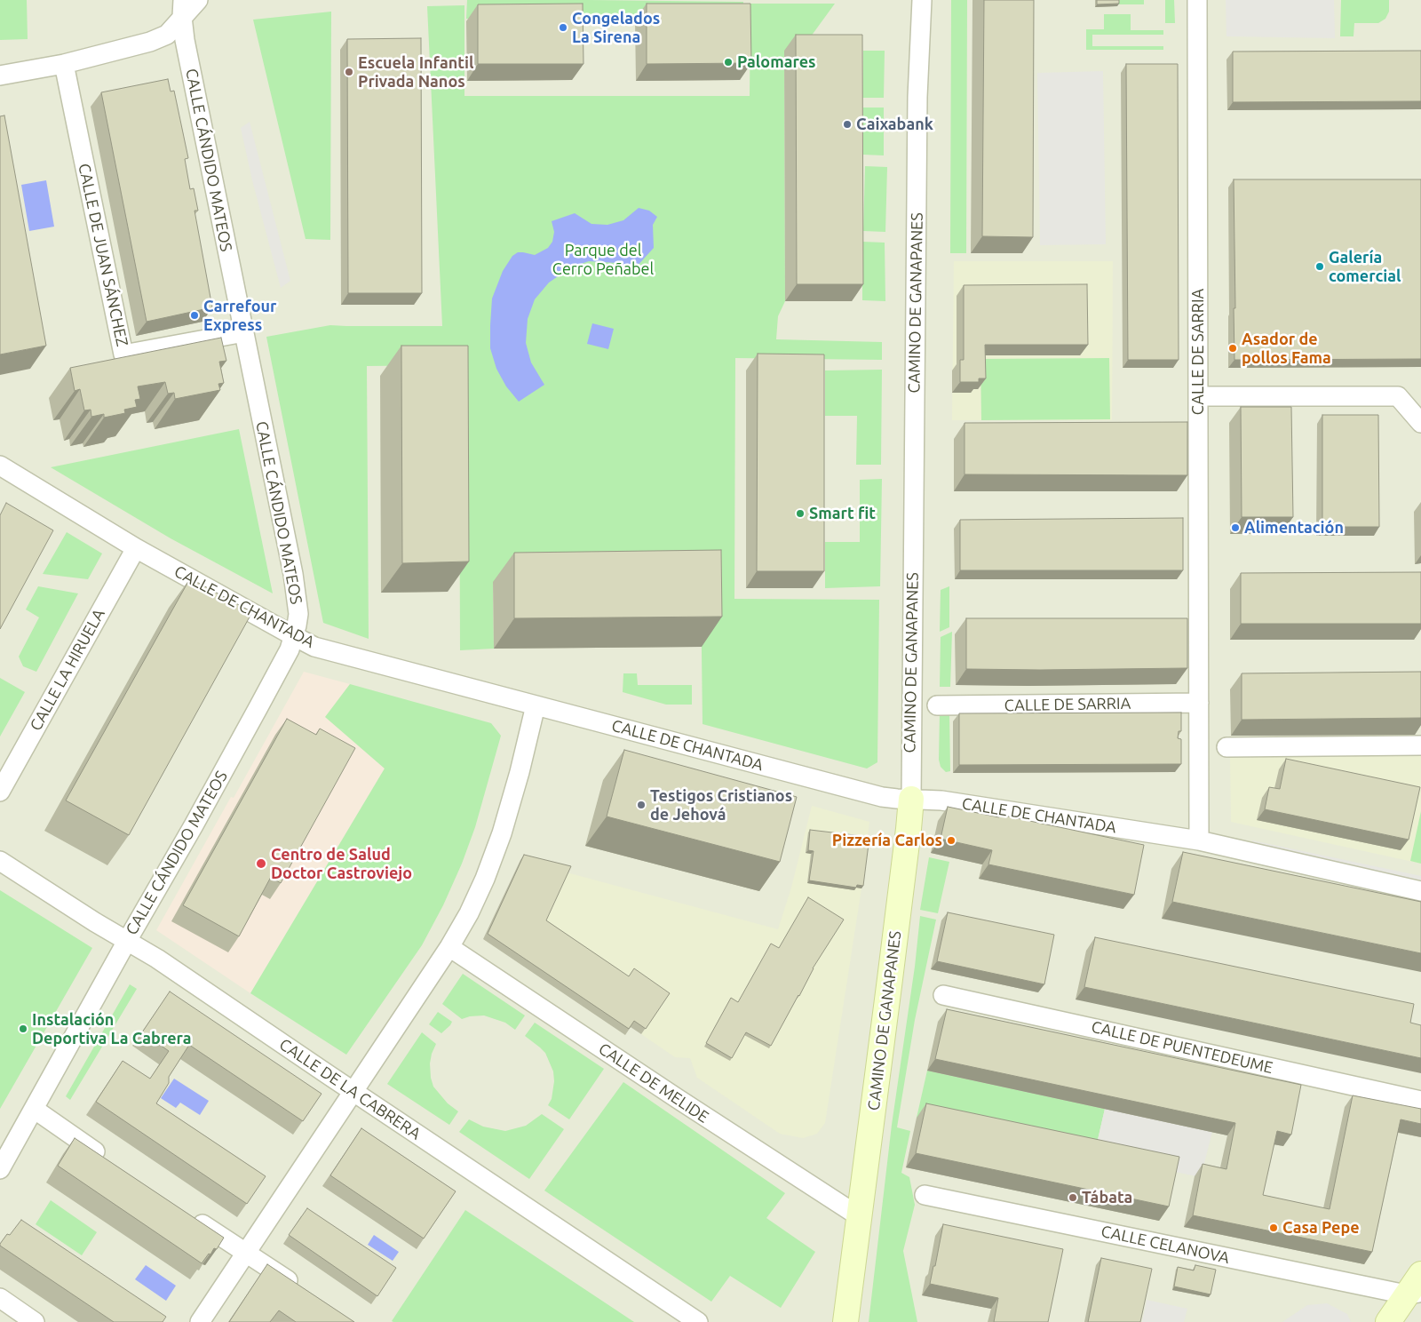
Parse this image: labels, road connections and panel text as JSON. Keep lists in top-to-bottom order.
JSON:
{
  "streets": {
    "street": [
      "CALLE CÁNDIDO MATEOS",
      "CALLE DE JUAN SÁNCHEZ",
      "CAMINO DE GANAPANES",
      "CALLE DE SARRIA",
      "CALLE DE CHANTADA",
      "CALLE LA HIRUELA",
      "CALLE DE PUENTEDEUME",
      "CALLE DE MELIDE",
      "CALLE DE LA CABRERA",
      "CALLE CELANOVA"
    ]
  },
  "crossings": [
    ["CALLE CÁNDIDO MATEOS", "CALLE DE JUAN SÁNCHEZ"],
    ["CALLE CÁNDIDO MATEOS", "CALLE DE CHANTADA"],
    ["CALLE CÁNDIDO MATEOS", "CALLE DE LA CABRERA"],
    ["CAMINO DE GANAPANES", "CALLE DE CHANTADA"],
    ["CAMINO DE GANAPANES", "CALLE DE MELIDE"],
    ["CALLE DE SARRIA", "CALLE DE CHANTADA"],
    ["CALLE DE CHANTADA", "CALLE LA HIRUELA"]
  ],
  "parks": ["Parque del Cerro Peñabel"],
  "places": [
    "Congelados La Sirena",
    "Palomares",
    "Escuela Infantil Privada Nanos",
    "Caixabank",
    "Galería comercial",
    "Carrefour Express",
    "Asador de pollos Fama",
    "Smart fit",
    "Alimentación",
    "Testigos Cristianos de Jehová",
    "Pizzería Carlos",
    "Centro de Salud Doctor Castroviejo",
    "Instalación Deportiva La Cabrera",
    "Tábata",
    "Casa Pepe"
  ]
}
